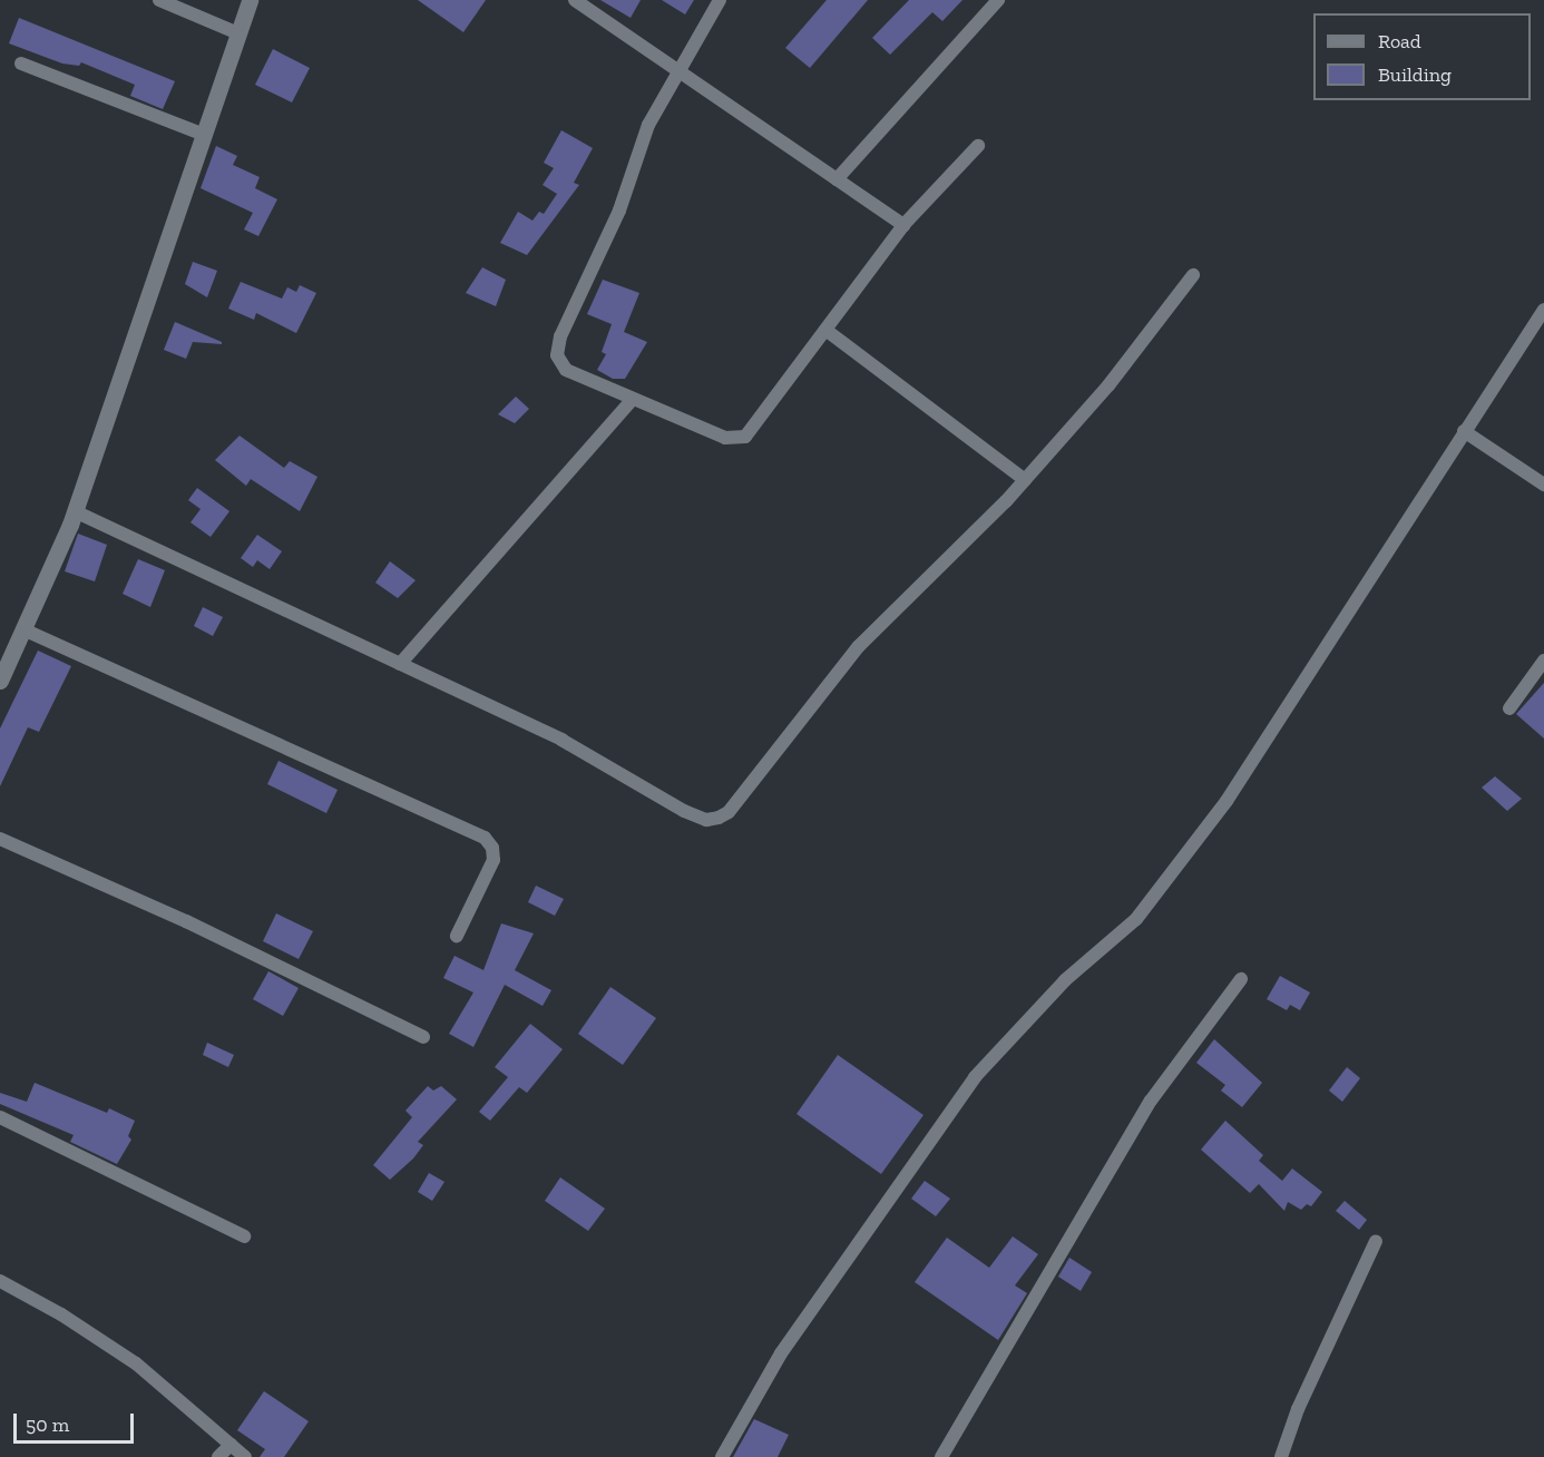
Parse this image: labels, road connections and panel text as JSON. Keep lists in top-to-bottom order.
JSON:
{
  "legend": ["Road", "Building"],
  "scale_bar": "50 m"
}
